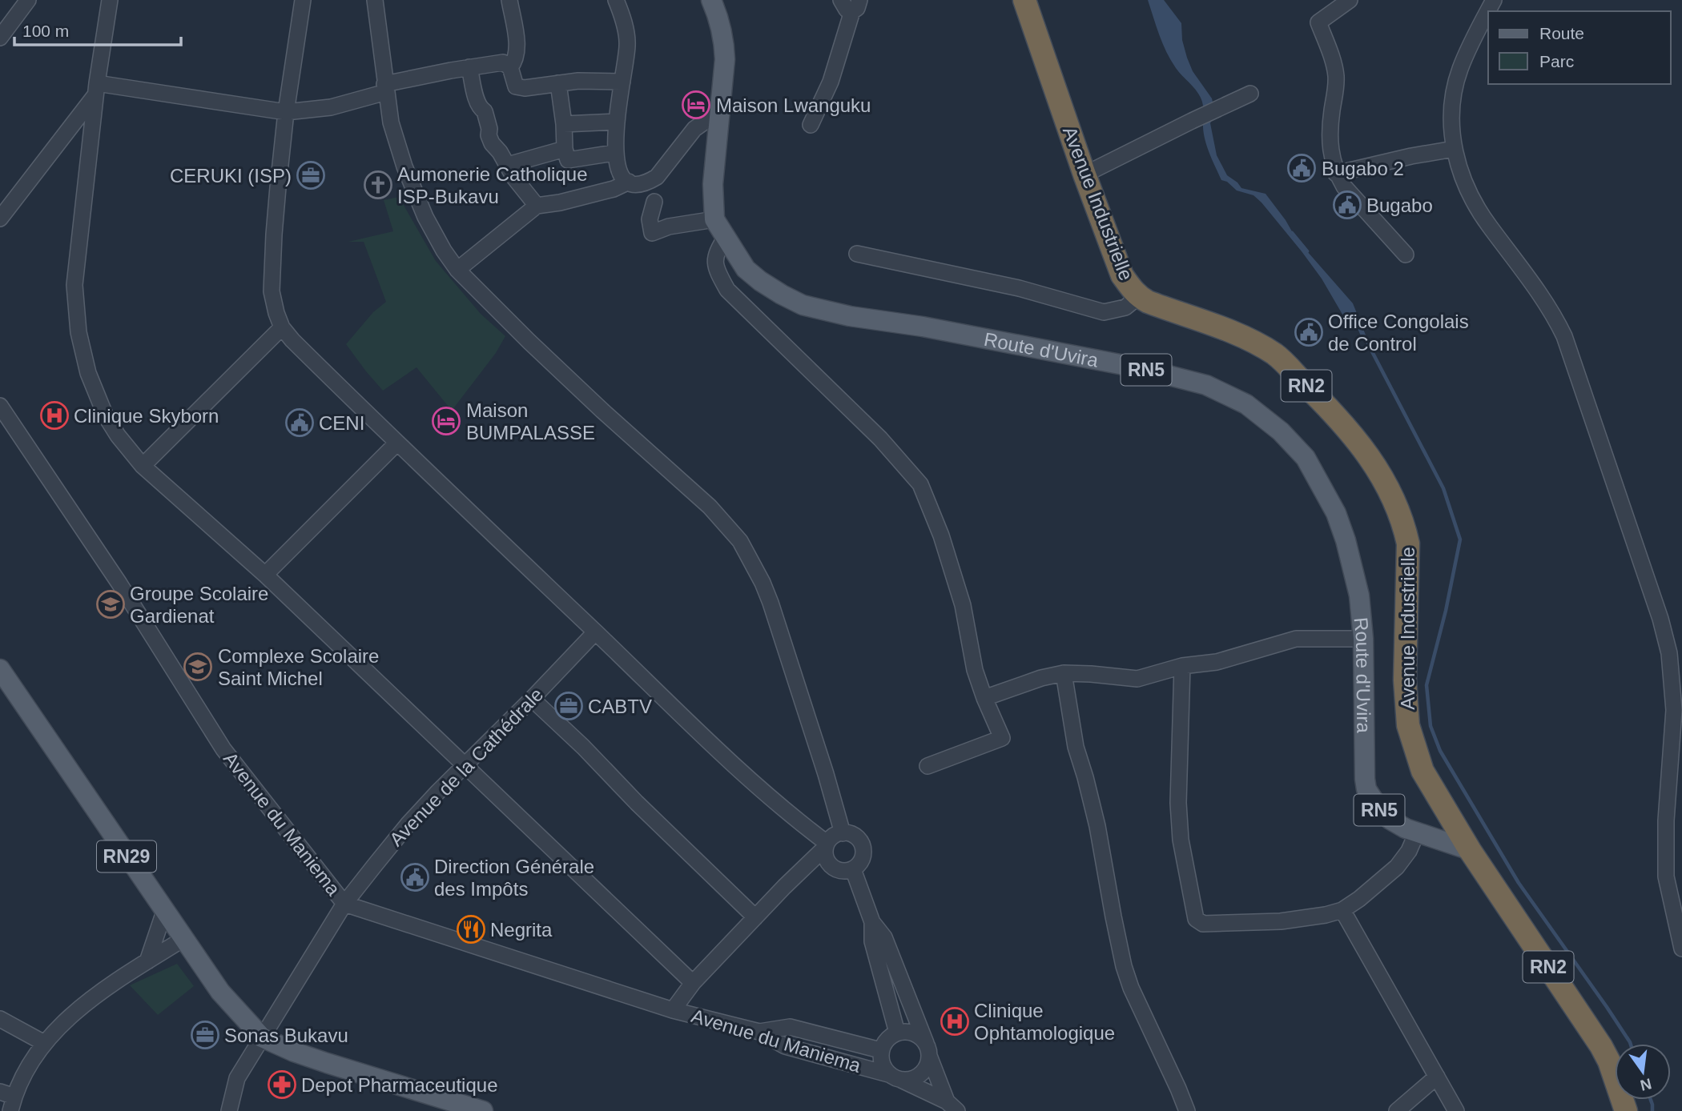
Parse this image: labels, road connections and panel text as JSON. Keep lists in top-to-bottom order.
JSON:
{
  "streets": {
    "highway": ["Avenue Industrielle", "RN2"],
    "main road": ["Route d'Uvira", "RN5", "RN29"],
    "street": ["Avenue de la Cathédrale", "Avenue du Maniema"]
  },
  "crossings": [
    ["Avenue Industrielle", "Route d'Uvira"],
    ["Avenue de la Cathédrale", "Avenue du Maniema"],
    ["Avenue de la Cathédrale", "RN29"]
  ],
  "places": {
    "hotel": ["Maison Lwanguku", "Maison BUMPALASSE"],
    "public building": [
      "Bugabo 2",
      "Bugabo",
      "Office Congolais de Control",
      "CENI",
      "Direction Générale des Impôts"
    ],
    "office": ["CERUKI (ISP)", "CABTV", "Sonas Bukavu"],
    "church": ["Aumonerie Catholique ISP-Bukavu"],
    "hospital": ["Clinique Skyborn", "Clinique Ophtamologique"],
    "school or university": ["Groupe Scolaire Gardienat", "Complexe Scolaire Saint Michel"],
    "restaurant": ["Negrita"],
    "pharmacy": ["Depot Pharmaceutique"]
  },
  "legend": ["Route", "Parc"],
  "scale_bar": "100 m",
  "north": "bottom"
}
